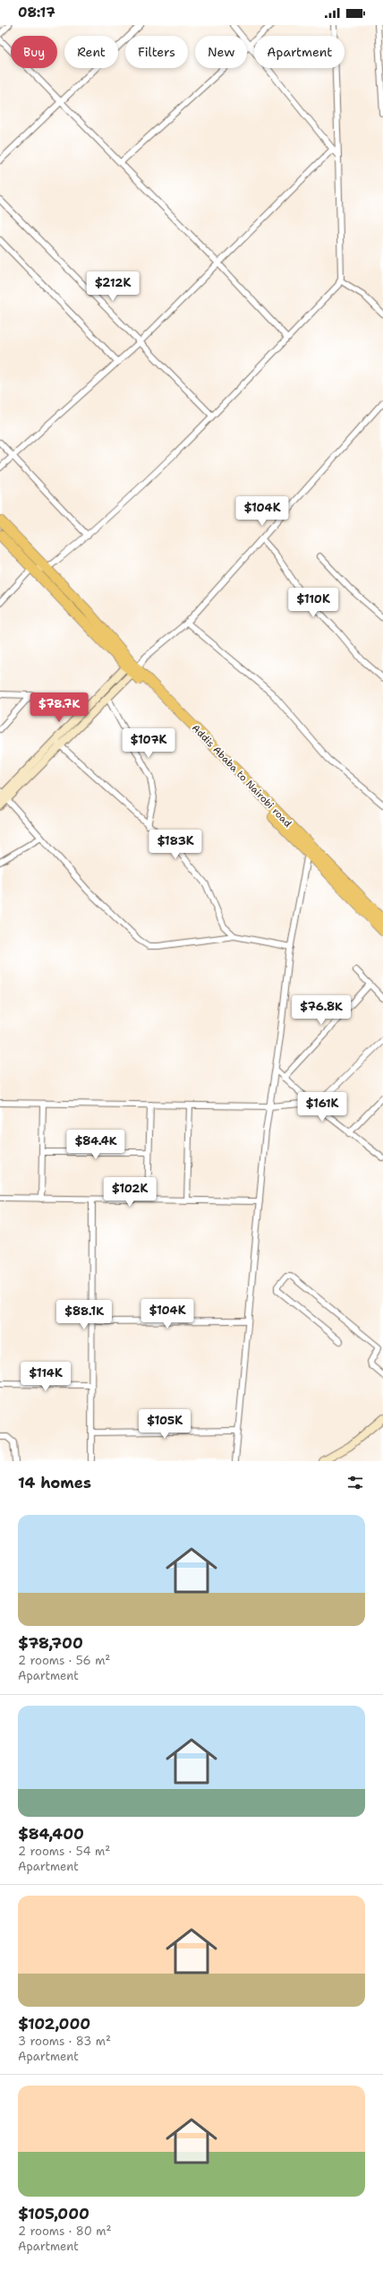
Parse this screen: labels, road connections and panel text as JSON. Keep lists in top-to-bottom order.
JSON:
{
  "streets": {
    "highway": ["Addis Ababa to Nairobi road"]
  },
  "page": {
    "status": "08:17",
    "chip": [
      "Buy",
      "Rent",
      "Filters",
      "New",
      "Apartment"
    ],
    "price": [
      "$212K",
      "$104K",
      "$110K",
      "$78.7K",
      "$107K",
      "$183K",
      "$76.8K",
      "$161K",
      "$84.4K",
      "$102K",
      "$104K",
      "$88.1K",
      "$114K",
      "$105K"
    ],
    "heading": "14 homes",
    "list": [
      {
        "name": "$78,700",
        "note": "2 rooms · 56 m² · Apartment"
      },
      {
        "name": "$84,400",
        "note": "2 rooms · 54 m² · Apartment"
      },
      {
        "name": "$102,000",
        "note": "3 rooms · 83 m² · Apartment"
      },
      {
        "name": "$105,000",
        "note": "2 rooms · 80 m² · Apartment"
      }
    ]
  }
}
